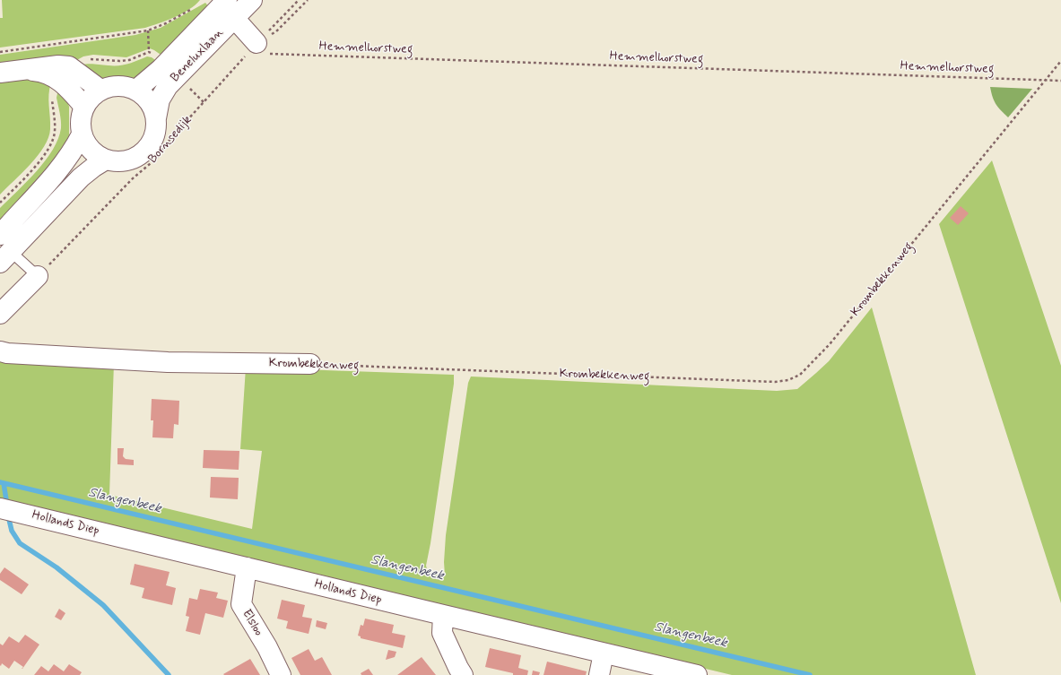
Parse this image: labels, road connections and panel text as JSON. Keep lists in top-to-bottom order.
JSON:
{
  "streets": {
    "street": [
      "Beneluxlaan",
      "Krombekkenweg",
      "Hollands Diep",
      "Elsloo"
    ],
    "path": ["Hemmelhorstweg", "Bornsedijk"]
  },
  "crossings": [
    ["Hemmelhorstweg", "Bornsedijk"],
    ["Hemmelhorstweg", "Krombekkenweg"],
    ["Hollands Diep", "Elsloo"]
  ],
  "water": ["Slangenbeek"]
}
